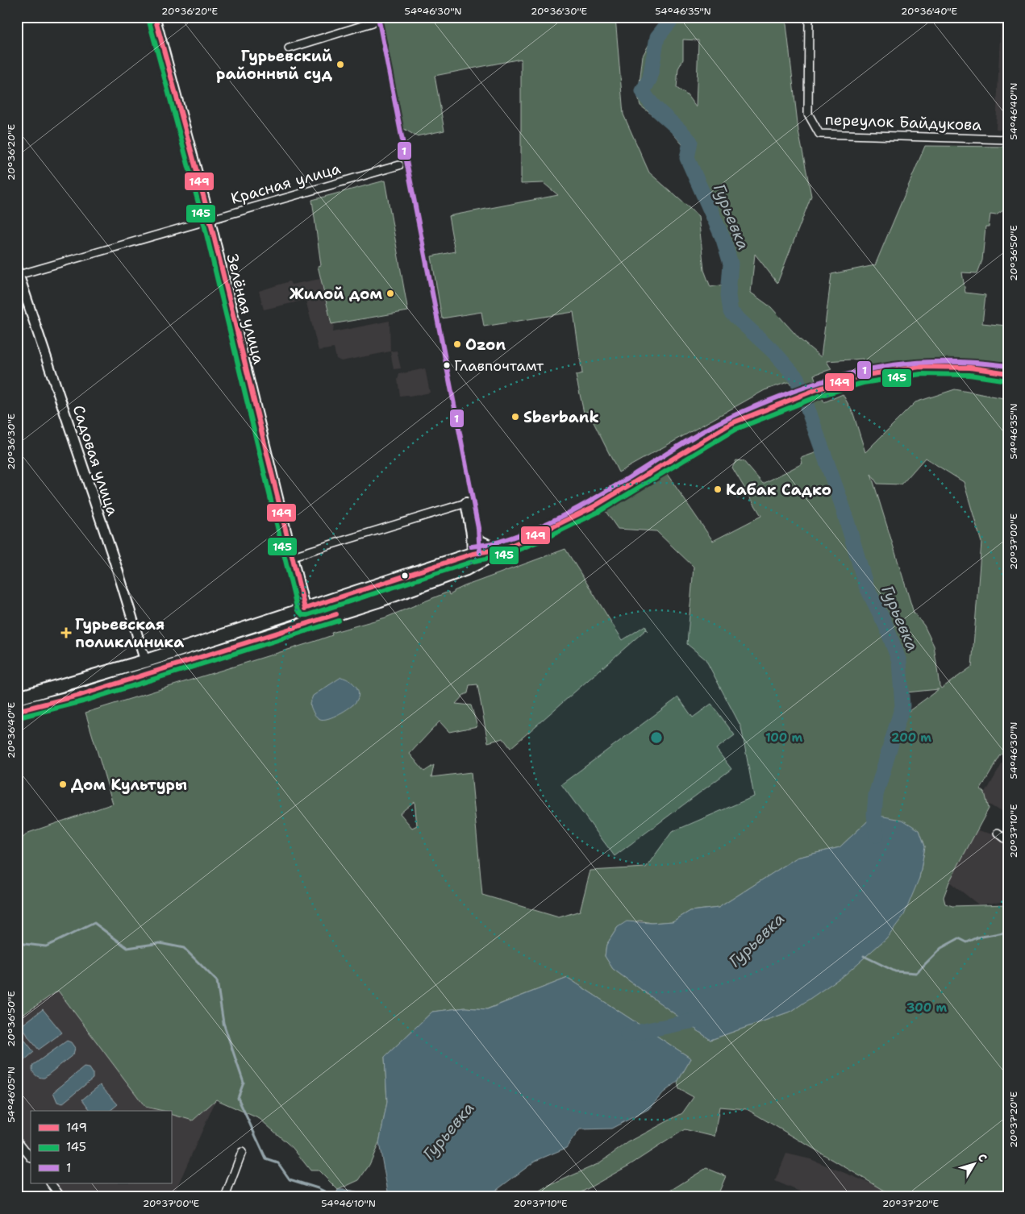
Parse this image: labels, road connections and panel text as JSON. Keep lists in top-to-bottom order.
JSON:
{
  "streets": {
    "street": [
      "переулок Байдукова",
      "Красная улица",
      "Зелёная улица",
      "Садовая улица"
    ]
  },
  "crossings": [
    ["Красная улица", "Зелёная улица"],
    ["Красная улица", "Садовая улица"]
  ],
  "water": ["Гурьевка"],
  "places": {
    "other": [
      "Гурьевский районный суд",
      "Жилой дом",
      "Ozon",
      "Главпочтамт",
      "Sberbank",
      "Кабак Садко",
      "Дом Культуры"
    ],
    "health": ["Гурьевская поликлиника"]
  },
  "lines": ["transit line 149", "transit line 1", "transit line 145"],
  "legend": ["149", "145", "1"],
  "north": "top right",
  "coordinates": [
    "20°36'20\"E",
    "54°46'30\"N",
    "20°36'30\"E",
    "54°46'35\"N",
    "20°36'40\"E",
    "54°46'40\"N",
    "20°36'50\"E",
    "20°37'00\"E",
    "20°37'10\"E",
    "54°46'05\"N",
    "20°37'20\"E",
    "54°46'10\"N"
  ],
  "rings": ["100 m", "200 m", "300 m"]
}
